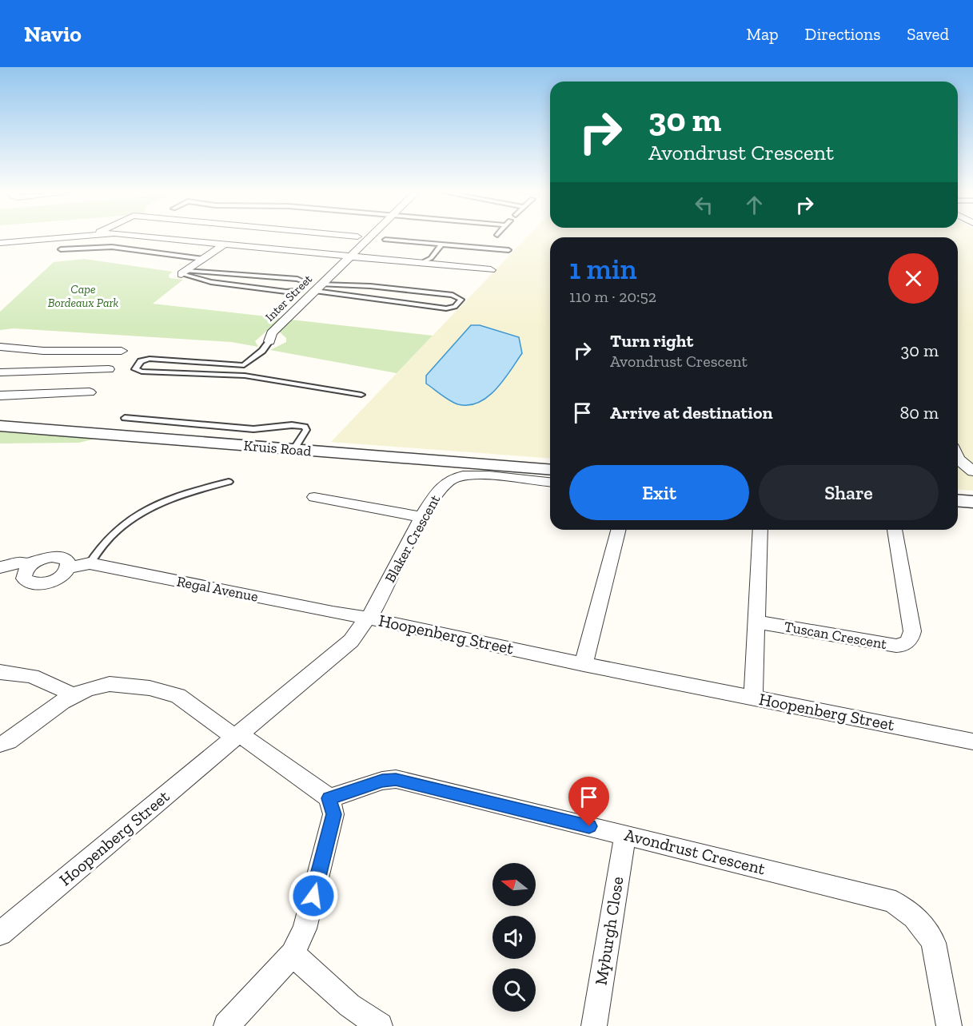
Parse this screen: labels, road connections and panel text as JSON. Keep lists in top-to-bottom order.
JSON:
{
  "streets": {
    "street": [
      "Inter Street",
      "Kruis Road",
      "Blaker Crescent",
      "Regal Avenue",
      "Hoopenberg Street",
      "Tuscan Crescent",
      "Avondrust Crescent",
      "Myburgh Close"
    ]
  },
  "crossings": [
    ["Blaker Crescent", "Regal Avenue"],
    ["Blaker Crescent", "Hoopenberg Street"],
    ["Regal Avenue", "Hoopenberg Street"],
    ["Avondrust Crescent", "Myburgh Close"]
  ],
  "parks": ["Cape Bordeaux Park"],
  "north": "left",
  "page": {
    "header": "Navio",
    "nav": ["Map", "Directions", "Saved"],
    "turn": ["30 m", "Avondrust Crescent"],
    "heading": ["1 min", "110 m · 20:52"],
    "list": [
      {
        "name": "Turn right",
        "note": "Avondrust Crescent",
        "value": "30 m"
      },
      {
        "name": "Arrive at destination",
        "value": "80 m"
      }
    ],
    "buttons": ["Exit", "Share"]
  }
}
